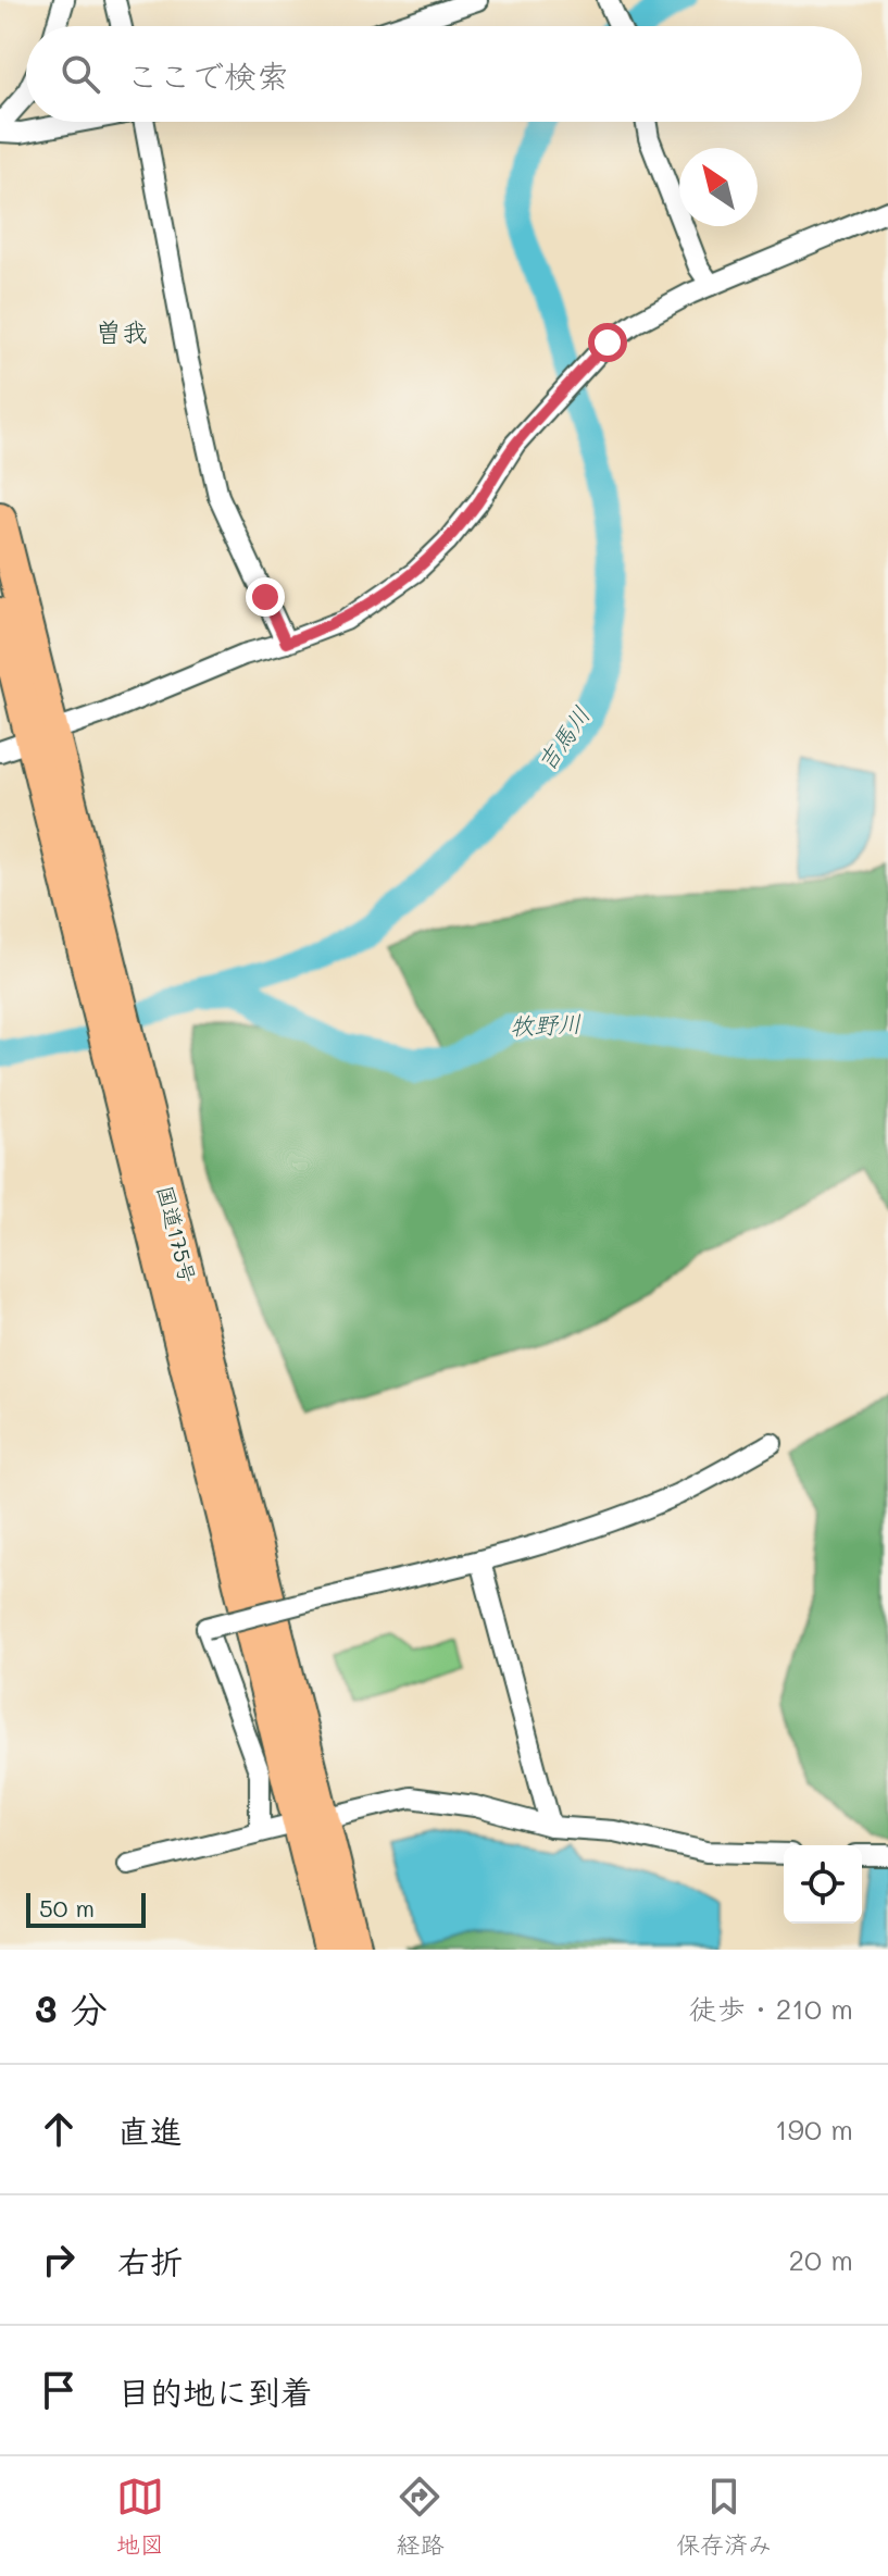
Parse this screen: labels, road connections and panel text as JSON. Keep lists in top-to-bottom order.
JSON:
{
  "streets": {
    "highway": ["国道175号"]
  },
  "districts": ["曽我"],
  "water": ["吉馬川", "牧野川"],
  "scale_bar": "50 m",
  "north": "top left",
  "page": {
    "search": "ここで検索",
    "scale": "50 m",
    "heading": ["3 分", "徒歩 · 210 m"],
    "list": [
      ["直進", "190 m"],
      ["右折", "20 m"],
      "目的地に到着"
    ],
    "nav": ["地図", "経路", "保存済み"]
  }
}
